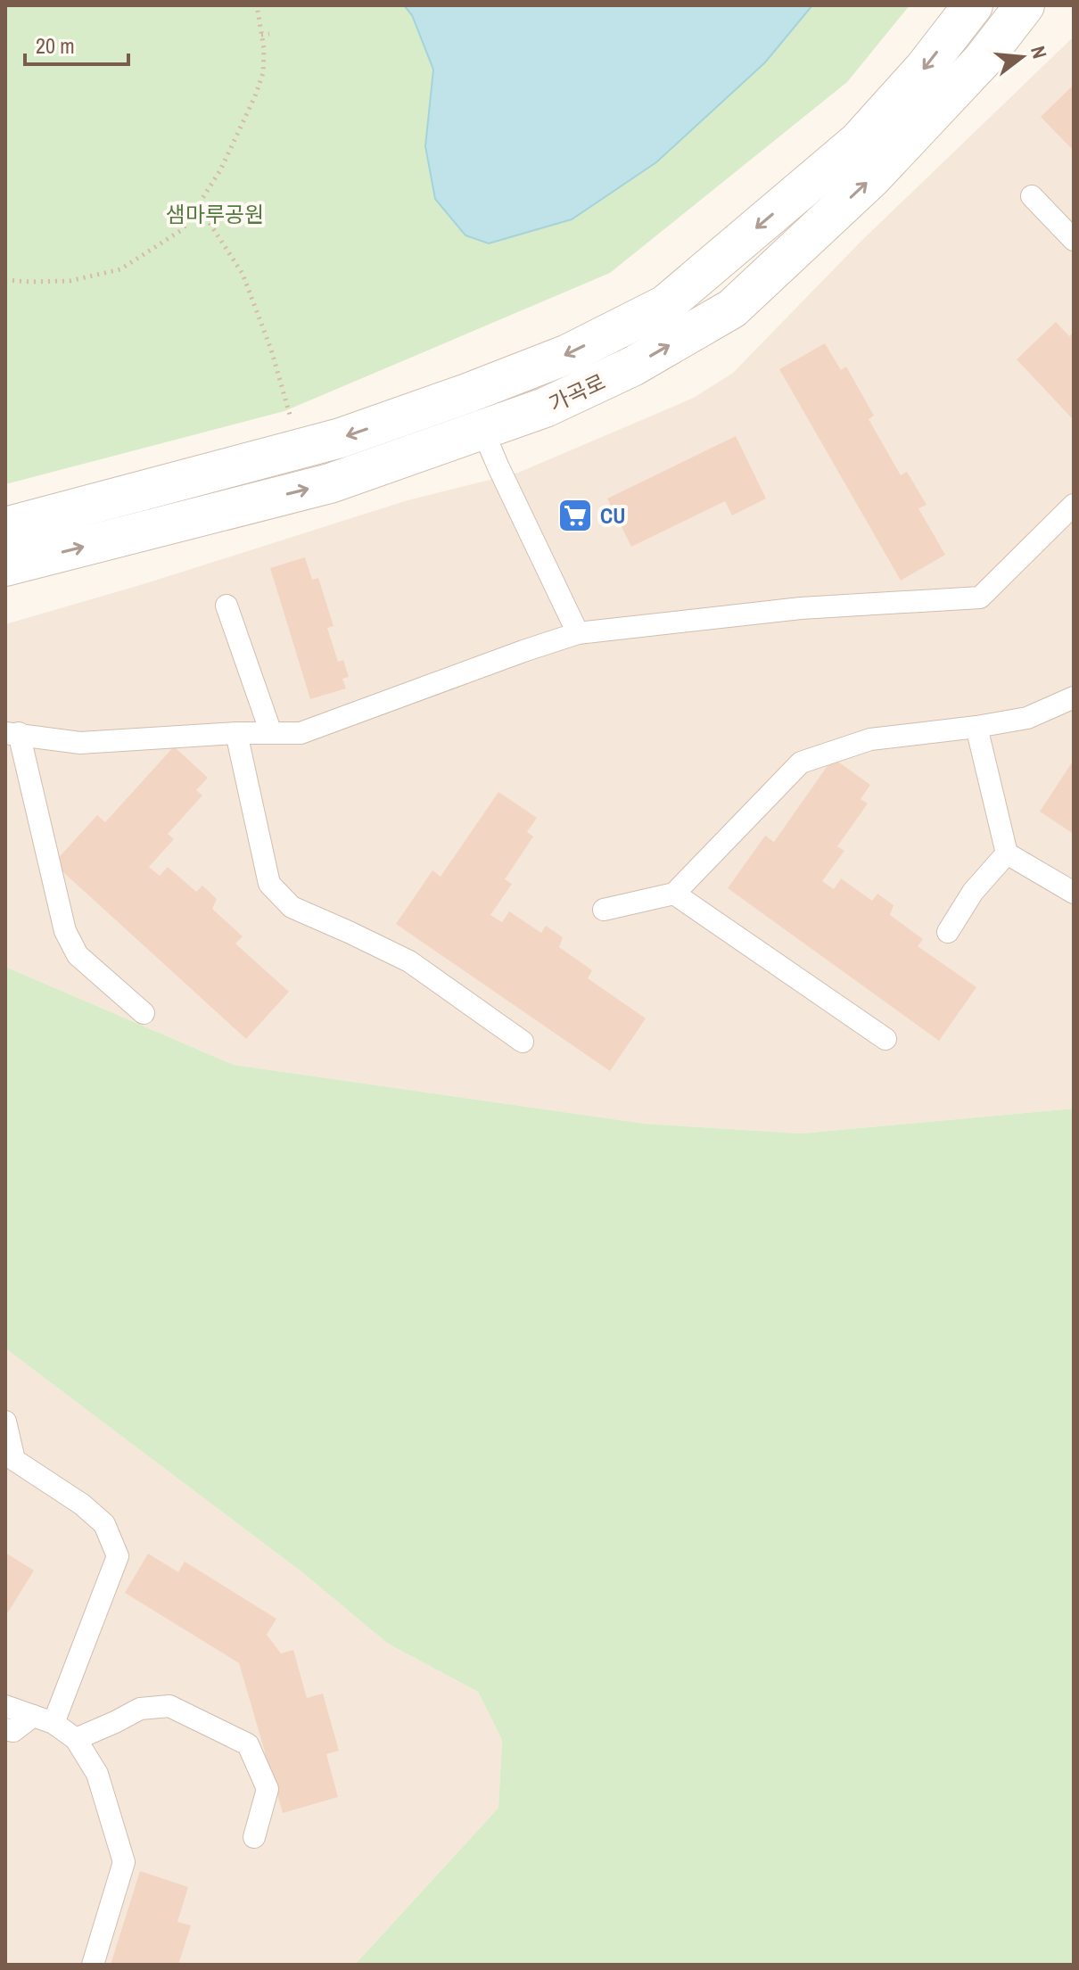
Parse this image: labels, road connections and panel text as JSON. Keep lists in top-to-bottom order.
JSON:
{
  "streets": {
    "street": ["가곡로"]
  },
  "parks": ["샘마루공원"],
  "places": {
    "supermarket": ["CU"]
  },
  "scale_bar": "20 m",
  "north": "right"
}
